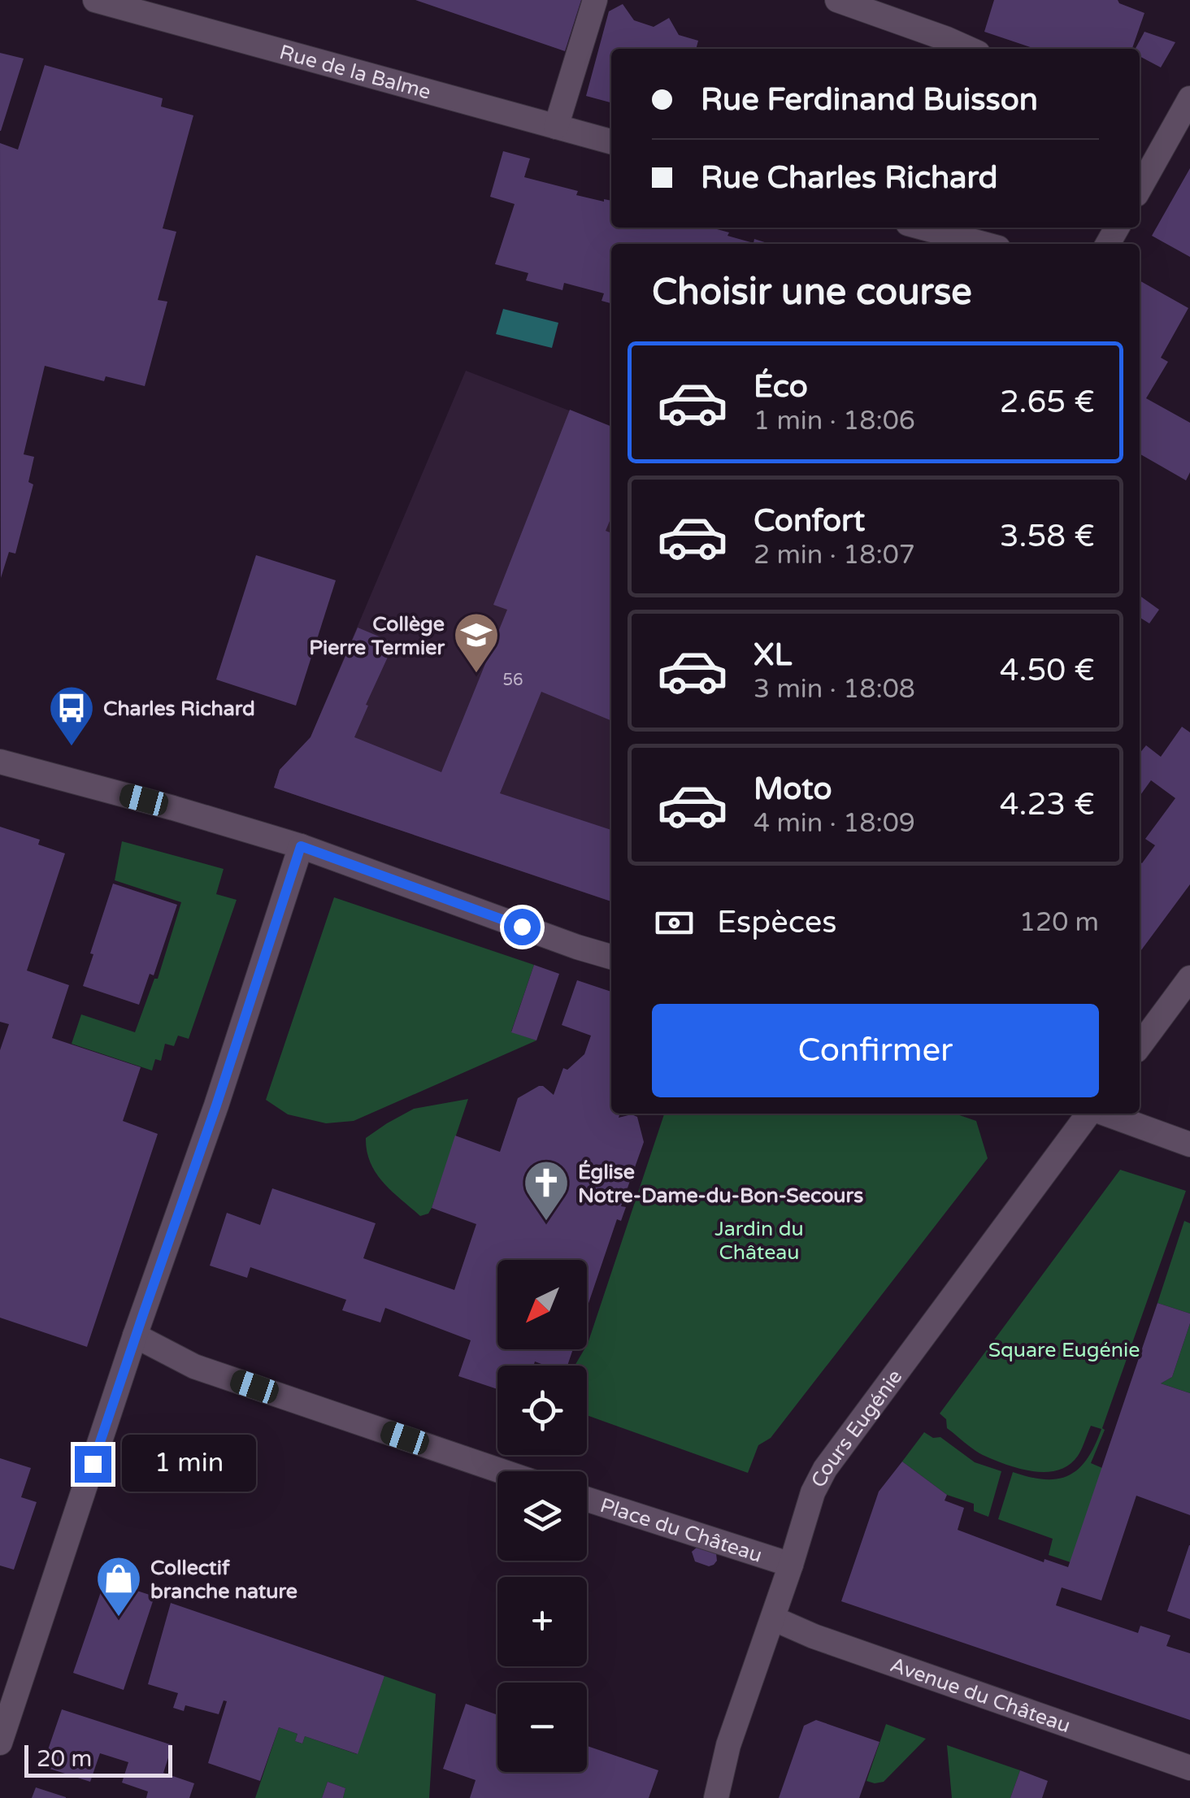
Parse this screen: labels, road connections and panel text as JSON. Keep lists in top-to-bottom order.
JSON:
{
  "streets": {
    "street": [
      "Rue de la Balme",
      "Cours Eugénie",
      "Place du Château",
      "Avenue du Château"
    ]
  },
  "crossings": [
    ["Cours Eugénie", "Place du Château"],
    ["Cours Eugénie", "Avenue du Château"]
  ],
  "parks": ["Jardin du Château", "Square Eugénie"],
  "places": {
    "school or university": ["Collège Pierre Termier"],
    "bus stop": ["Charles Richard"],
    "church": ["Église Notre-Dame-du-Bon-Secours"],
    "shop": ["Collectif branche nature"]
  },
  "house_numbers": ["56"],
  "scale_bar": "20 m",
  "north": "bottom left",
  "page": {
    "banner": ["Rue Ferdinand Buisson", "Rue Charles Richard"],
    "heading": "Choisir une course",
    "list": [
      {
        "name": "Éco",
        "note": "1 min · 18:06",
        "value": "2.65 €"
      },
      {
        "name": "Confort",
        "note": "2 min · 18:07",
        "value": "3.58 €"
      },
      {
        "name": "XL",
        "note": "3 min · 18:08",
        "value": "4.50 €"
      },
      {
        "name": "Moto",
        "note": "4 min · 18:09",
        "value": "4.23 €"
      }
    ],
    "pay": ["Espèces", "120 m"],
    "buttons": "Confirmer",
    "map_buttons": ["+", "−"],
    "bubble": "1 min",
    "scale": "20 m"
  }
}
